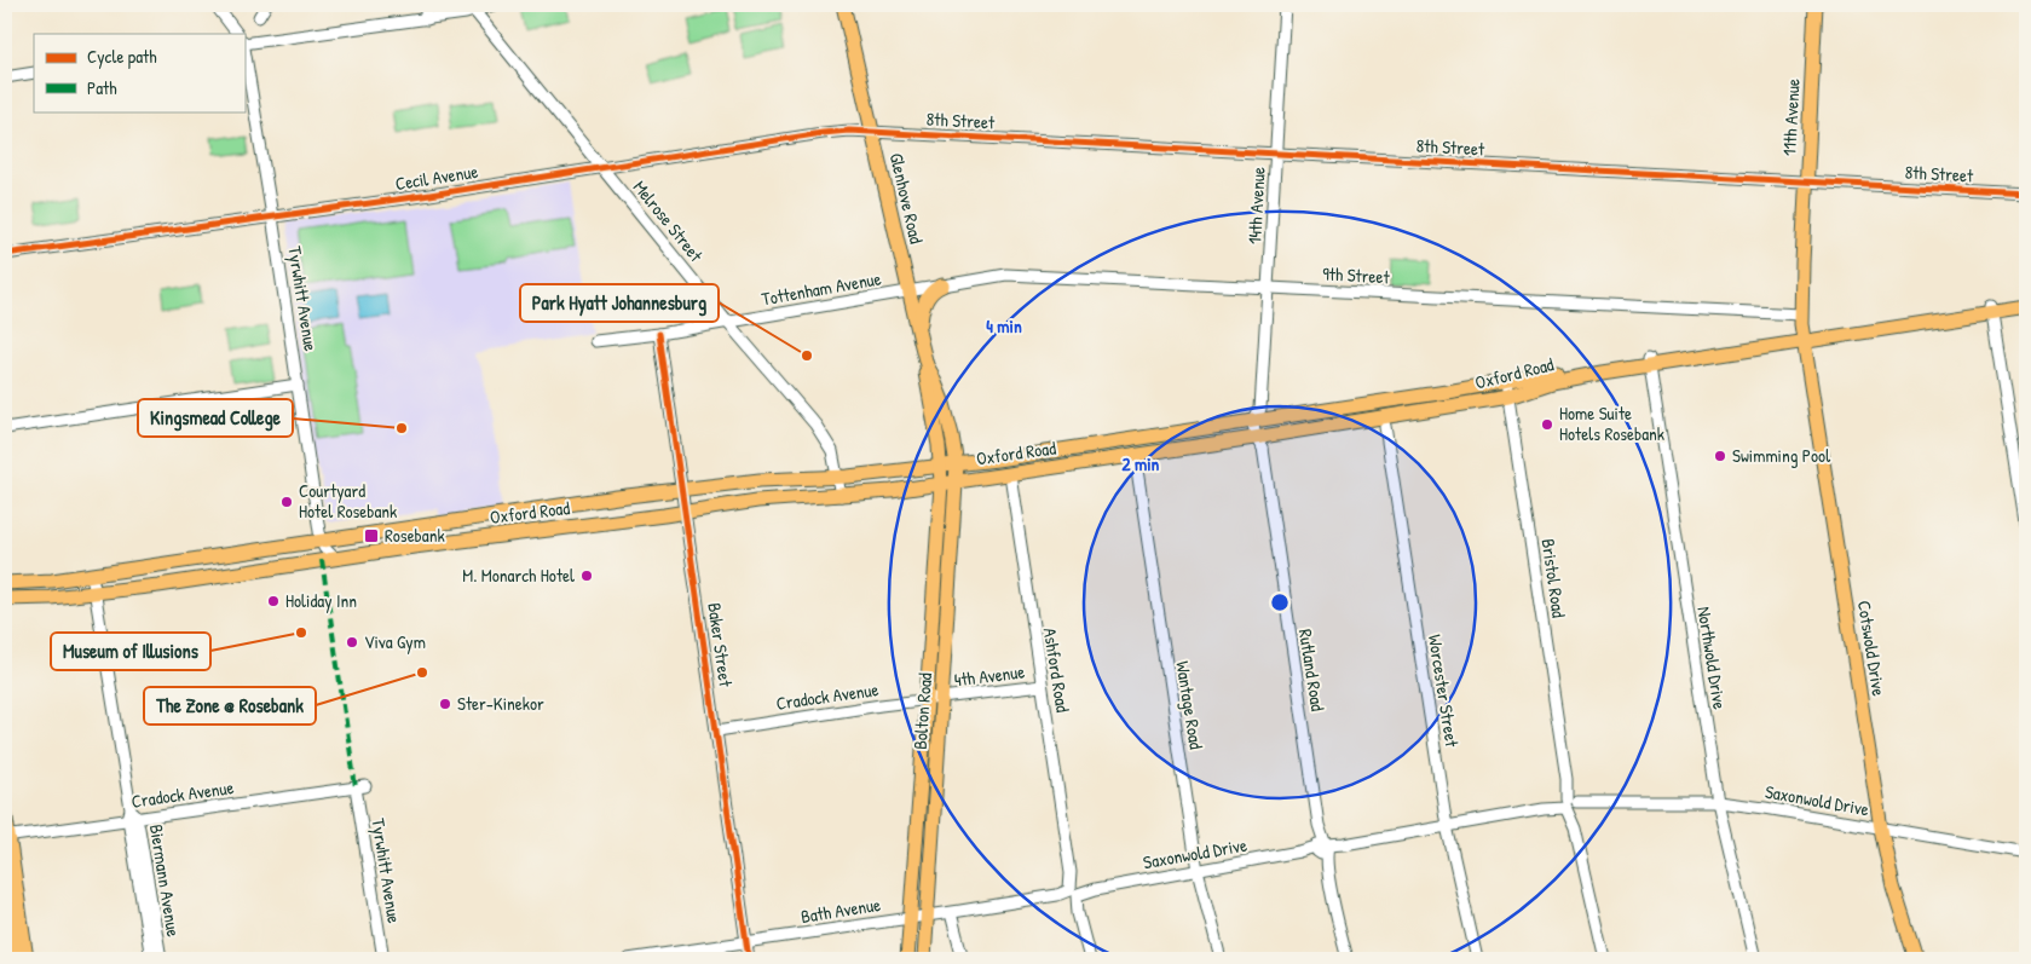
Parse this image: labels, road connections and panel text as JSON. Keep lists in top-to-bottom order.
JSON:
{
  "streets": {
    "main road": [
      "11th Avenue",
      "Glenhove Road",
      "Oxford Road",
      "Cotswold Drive",
      "Bolton Road"
    ],
    "street": [
      "8th Street",
      "Cecil Avenue",
      "14th Avenue",
      "Melrose Street",
      "9th Street",
      "Tottenham Avenue",
      "Tyrwhitt Avenue",
      "Bristol Road",
      "Baker Street",
      "Northwold Drive",
      "Ashford Road",
      "Rutland Road",
      "4th Avenue",
      "Worcester Street",
      "Cradock Avenue",
      "Wantage Road",
      "Saxonwold Drive",
      "Biermann Avenue",
      "Bath Avenue"
    ]
  },
  "crossings": [
    ["11th Avenue", "8th Street"],
    ["11th Avenue", "9th Street"],
    ["11th Avenue", "Oxford Road"],
    ["11th Avenue", "Cotswold Drive"],
    ["8th Street", "Cecil Avenue"],
    ["8th Street", "Glenhove Road"],
    ["8th Street", "14th Avenue"],
    ["Cecil Avenue", "Glenhove Road"],
    ["Cecil Avenue", "Melrose Street"],
    ["Cecil Avenue", "Tyrwhitt Avenue"],
    ["Glenhove Road", "9th Street"],
    ["Glenhove Road", "Tottenham Avenue"],
    ["Glenhove Road", "Oxford Road"],
    ["Glenhove Road", "Bolton Road"],
    ["14th Avenue", "9th Street"],
    ["14th Avenue", "Oxford Road"],
    ["14th Avenue", "Rutland Road"],
    ["Melrose Street", "Tottenham Avenue"],
    ["Melrose Street", "Oxford Road"],
    ["9th Street", "Tottenham Avenue"],
    ["Tottenham Avenue", "Baker Street"],
    ["Tyrwhitt Avenue", "Oxford Road"],
    ["Tyrwhitt Avenue", "Cradock Avenue"],
    ["Oxford Road", "Bristol Road"],
    ["Oxford Road", "Baker Street"],
    ["Oxford Road", "Cotswold Drive"],
    ["Oxford Road", "Northwold Drive"],
    ["Oxford Road", "Ashford Road"],
    ["Oxford Road", "Rutland Road"],
    ["Oxford Road", "Worcester Street"],
    ["Oxford Road", "Wantage Road"],
    ["Oxford Road", "Bolton Road"],
    ["Oxford Road", "Biermann Avenue"],
    ["Bristol Road", "Saxonwold Drive"],
    ["Baker Street", "Cradock Avenue"],
    ["Baker Street", "Bath Avenue"],
    ["Cotswold Drive", "Saxonwold Drive"],
    ["Northwold Drive", "Saxonwold Drive"],
    ["Ashford Road", "4th Avenue"],
    ["Ashford Road", "Saxonwold Drive"],
    ["Ashford Road", "Bath Avenue"],
    ["Rutland Road", "Saxonwold Drive"],
    ["4th Avenue", "Cradock Avenue"],
    ["4th Avenue", "Bolton Road"],
    ["Worcester Street", "Saxonwold Drive"],
    ["Cradock Avenue", "Bolton Road"],
    ["Cradock Avenue", "Biermann Avenue"],
    ["Wantage Road", "Saxonwold Drive"],
    ["Bolton Road", "Bath Avenue"],
    ["Saxonwold Drive", "Bath Avenue"]
  ],
  "places": {
    "other": [
      "Park Hyatt Johannesburg",
      "Home Suite Hotels Rosebank",
      "Kingsmead College",
      "Swimming Pool",
      "Courtyard Hotel Rosebank",
      "M. Monarch Hotel",
      "Holiday Inn",
      "Museum of Illusions",
      "Viva Gym",
      "The Zone @ Rosebank",
      "Ster-Kinekor"
    ],
    "transit": ["Rosebank"]
  },
  "legend": ["Cycle path", "Path"],
  "rings": ["4 min", "2 min"]
}
